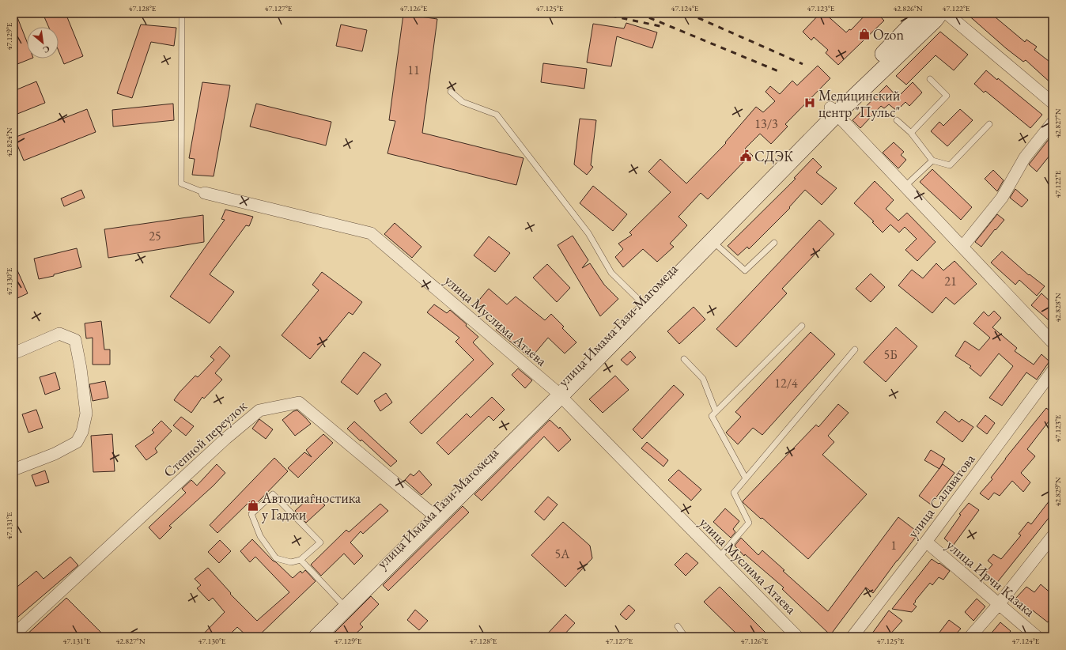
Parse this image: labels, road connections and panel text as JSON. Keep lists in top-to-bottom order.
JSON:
{
  "streets": {
    "main road": ["улица Имама Гази-Магомеда"],
    "street": [
      "улица Муслима Атаева",
      "Степной переулок",
      "улица Салаватова",
      "улица Ирчи Казака"
    ]
  },
  "crossings": [
    ["улица Муслима Атаева", "улица Имама Гази-Магомеда"],
    ["улица Имама Гази-Магомеда", "Степной переулок"],
    ["улица Салаватова", "улица Ирчи Казака"]
  ],
  "places": {
    "shop": ["Ozon", "Автодиагностика у Гаджи"],
    "hospital": ["Медицинский центр \"Пульс\""],
    "public building": ["СДЭК"]
  },
  "house_numbers": [
    "11",
    "13/3",
    "25",
    "21",
    "5Б",
    "12/4",
    "1",
    "5А"
  ],
  "north": "bottom right",
  "coordinates": [
    "47.128°E",
    "47.127°E",
    "47.126°E",
    "47.125°E",
    "47.124°E",
    "47.123°E",
    "42.826°N",
    "47.122°E",
    "47.129°E",
    "42.827°N",
    "42.824°N",
    "47.130°E",
    "42.828°N",
    "42.829°N",
    "47.131°E"
  ]
}
